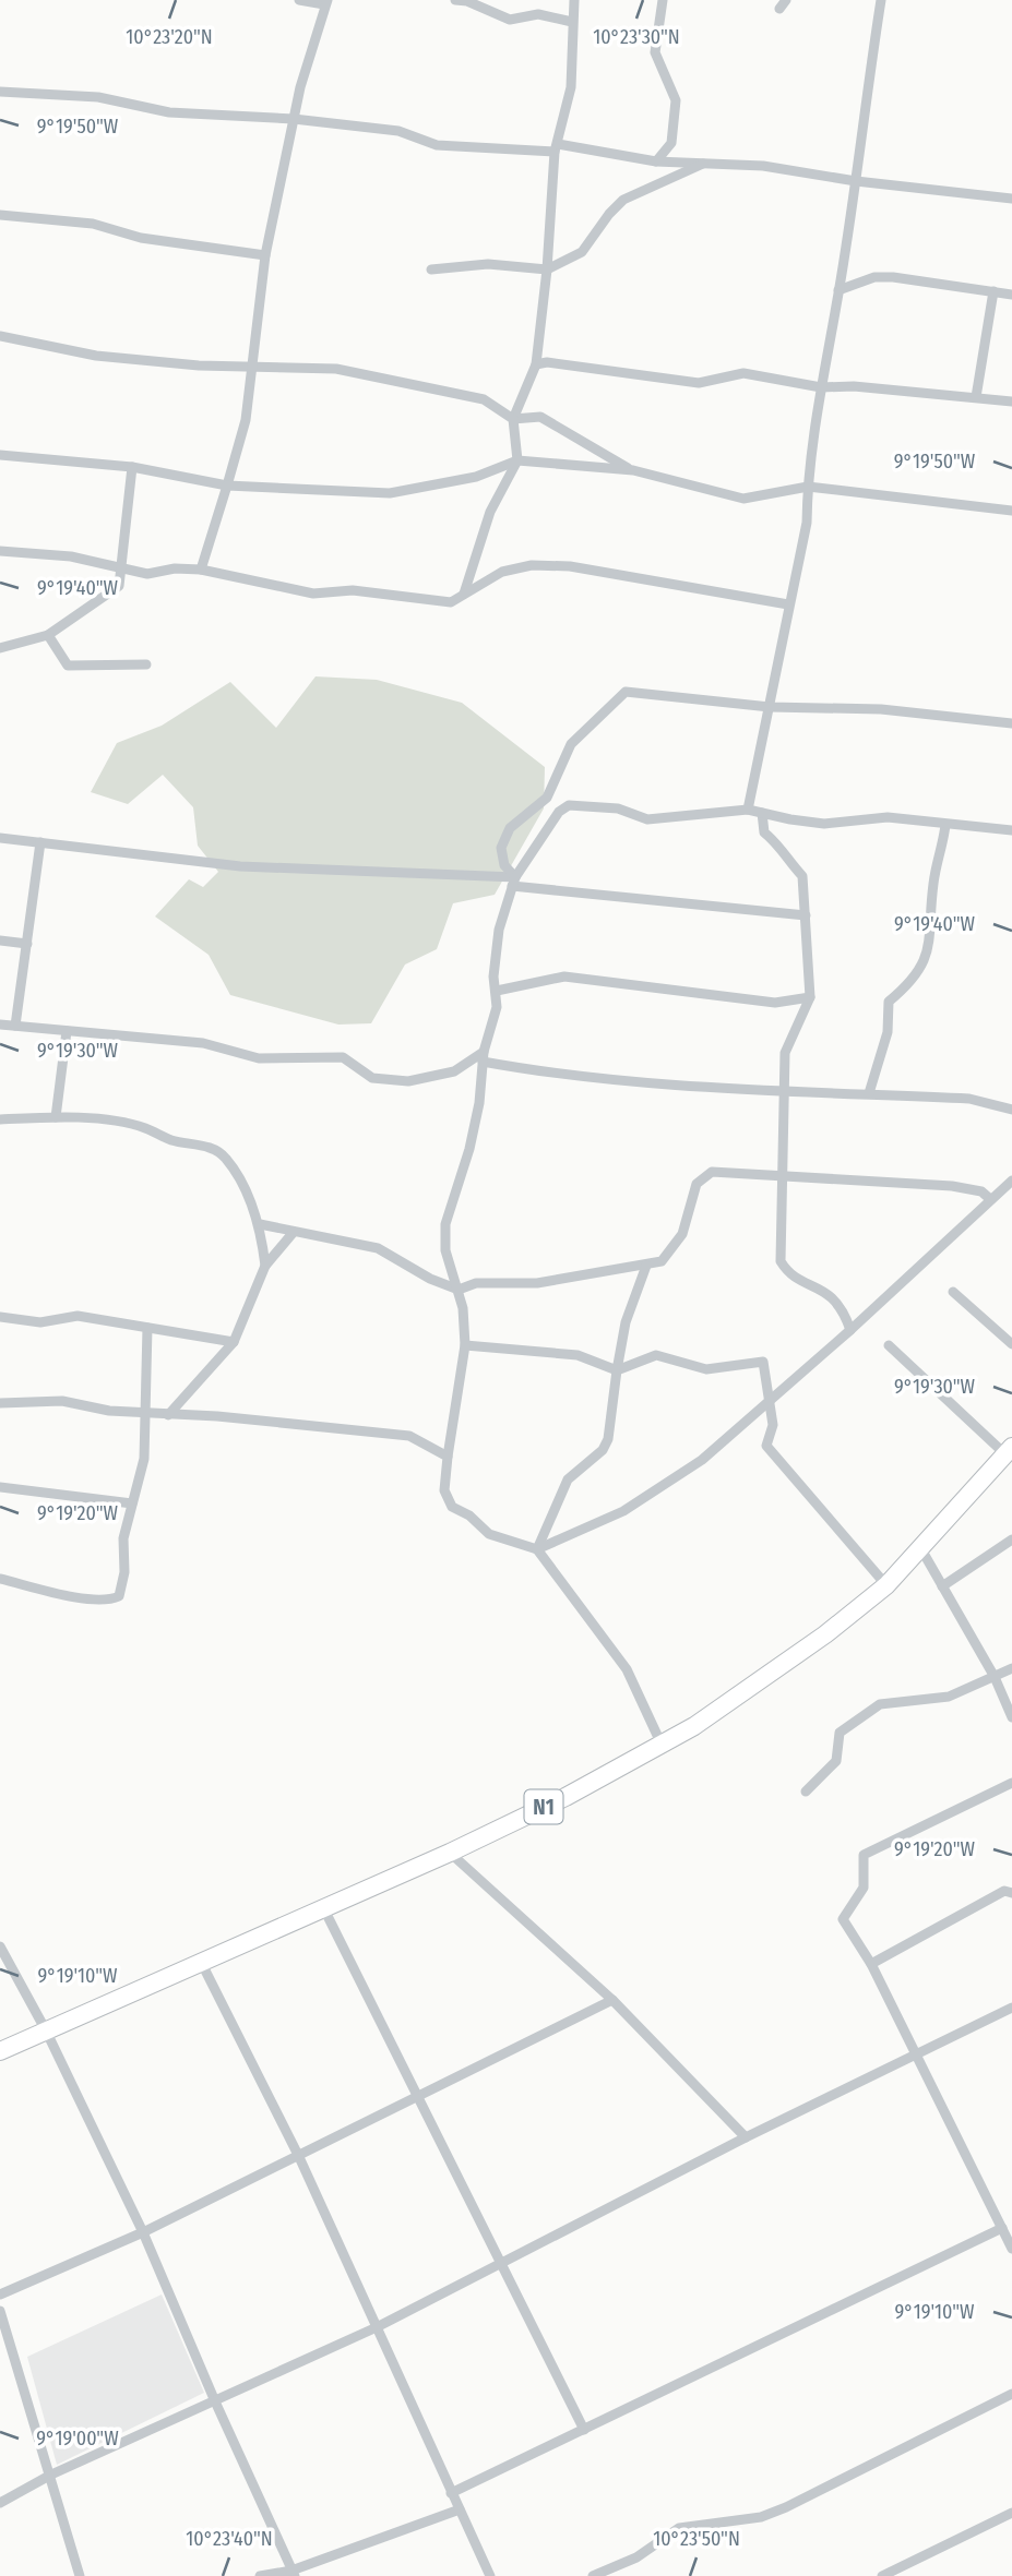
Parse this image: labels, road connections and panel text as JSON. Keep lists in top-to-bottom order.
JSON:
{
  "streets": {
    "highway": ["N1"]
  },
  "coordinates": [
    "10°23'20\"N",
    "10°23'30\"N",
    "9°19'50\"W",
    "9°19'40\"W",
    "9°19'30\"W",
    "9°19'20\"W",
    "9°19'10\"W",
    "9°19'00\"W",
    "10°23'40\"N",
    "10°23'50\"N"
  ]
}
